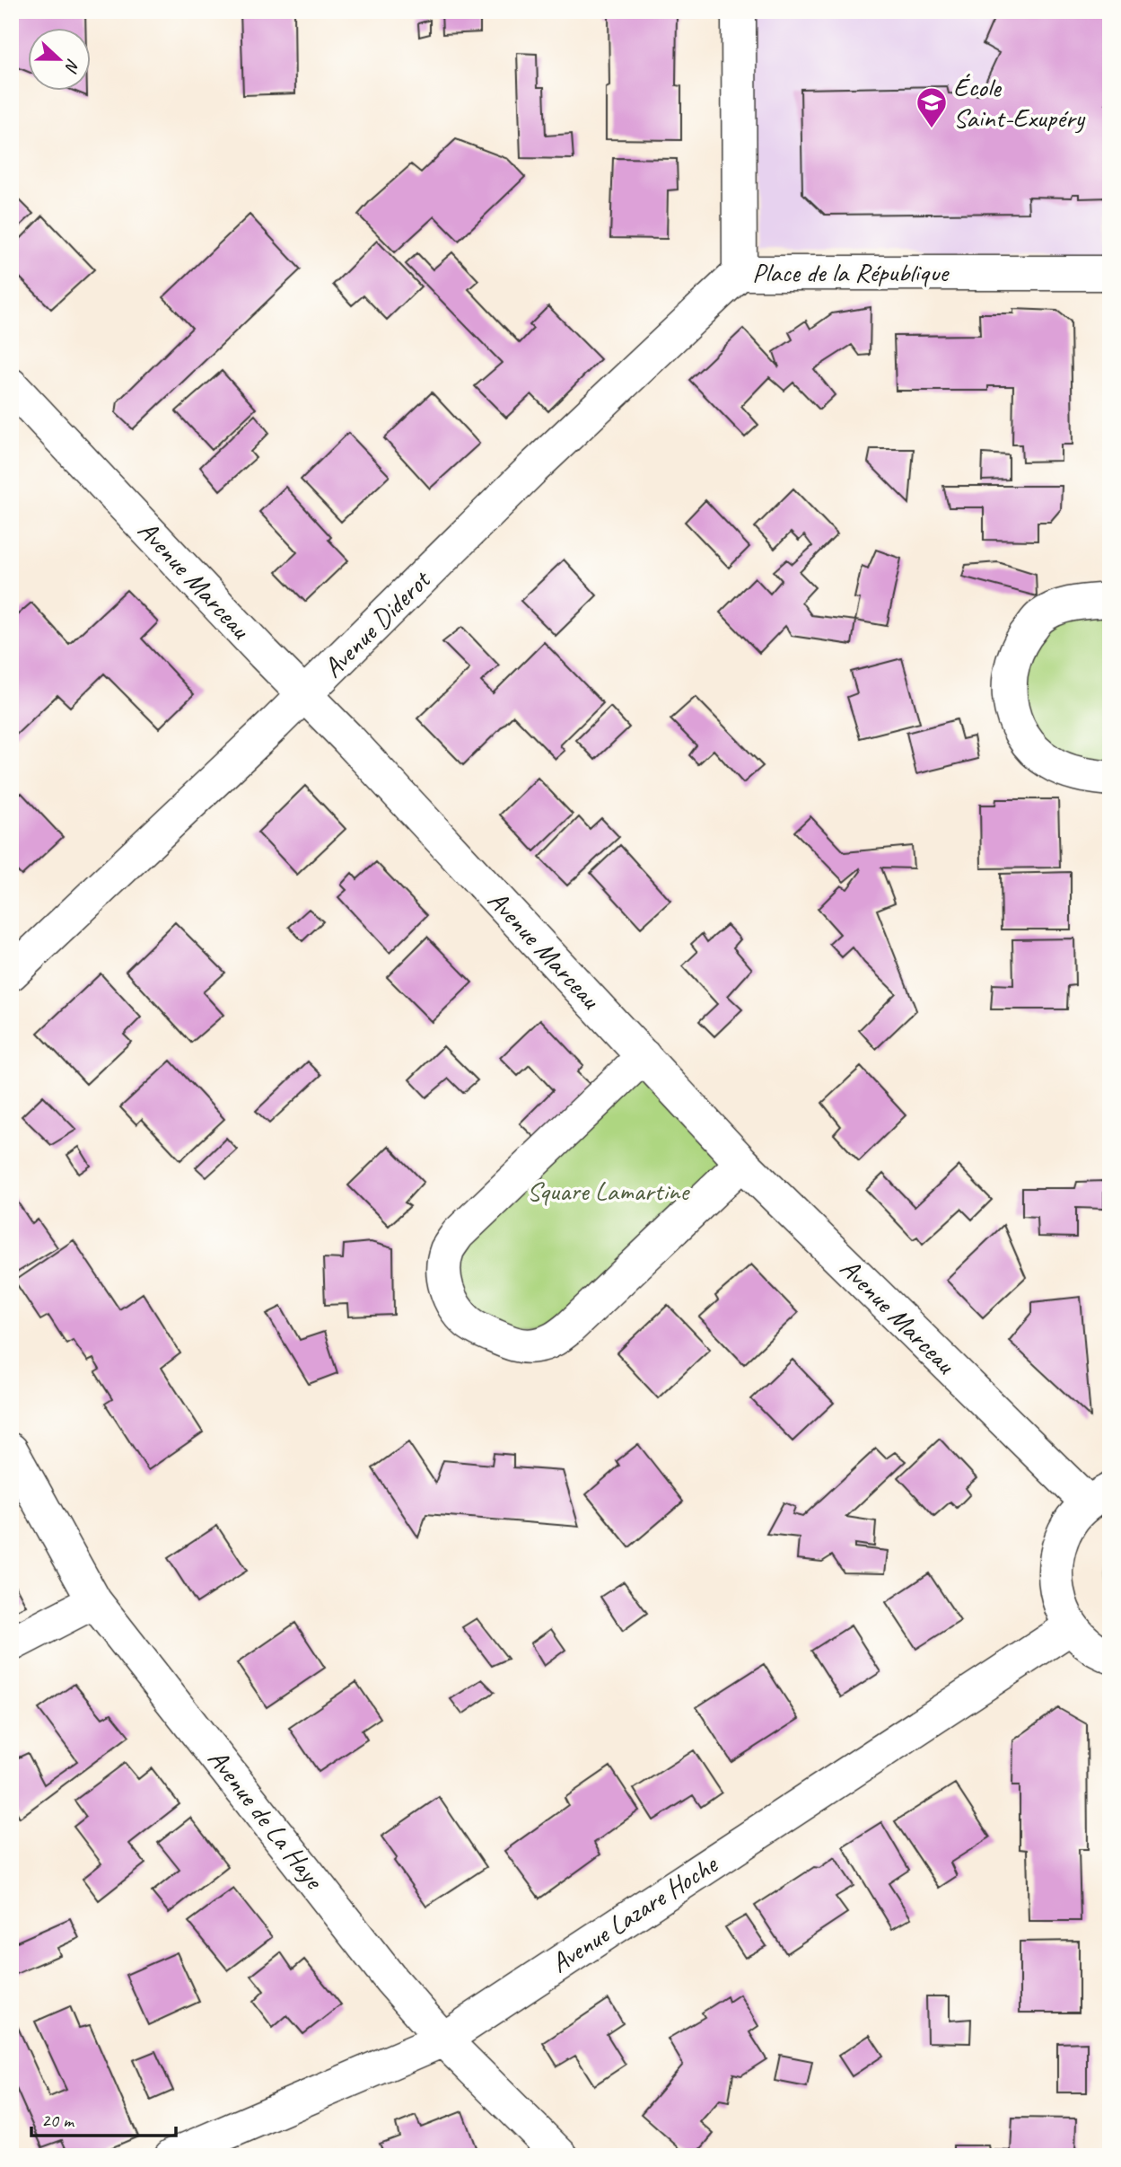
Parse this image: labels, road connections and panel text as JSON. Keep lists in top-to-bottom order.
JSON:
{
  "streets": {
    "street": [
      "Place de la République",
      "Avenue Marceau",
      "Avenue Diderot",
      "Avenue de La Haye",
      "Avenue Lazare Hoche"
    ]
  },
  "crossings": [
    ["Place de la République", "Avenue Diderot"],
    ["Avenue Marceau", "Avenue Diderot"],
    ["Avenue de La Haye", "Avenue Lazare Hoche"]
  ],
  "parks": ["Square Lamartine"],
  "places": {
    "school or university": ["École Saint-Exupéry"]
  },
  "scale_bar": "20 m",
  "north": "right"
}
